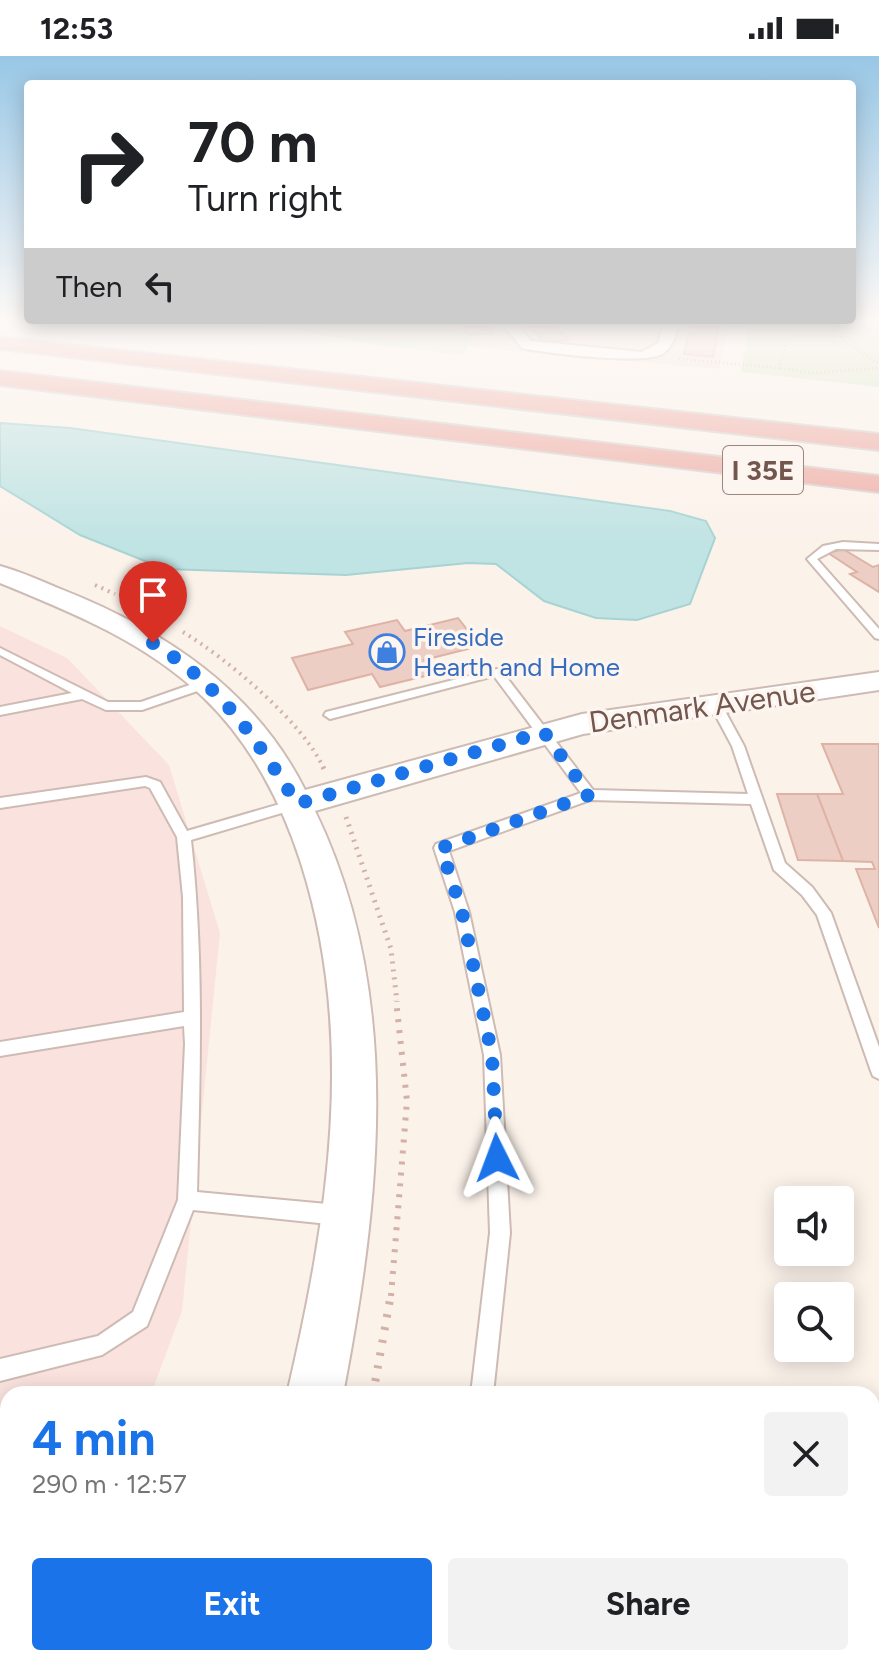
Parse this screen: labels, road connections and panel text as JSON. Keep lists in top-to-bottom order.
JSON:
{
  "streets": {
    "highway": ["I 35E"],
    "street": ["Denmark Avenue"]
  },
  "places": {
    "shop": ["Fireside Hearth and Home"]
  },
  "page": {
    "status": "12:53",
    "turn": ["70 m", "Turn right"],
    "then": "Then",
    "heading": ["4 min", "290 m · 12:57"],
    "buttons": ["Exit", "Share"]
  }
}
